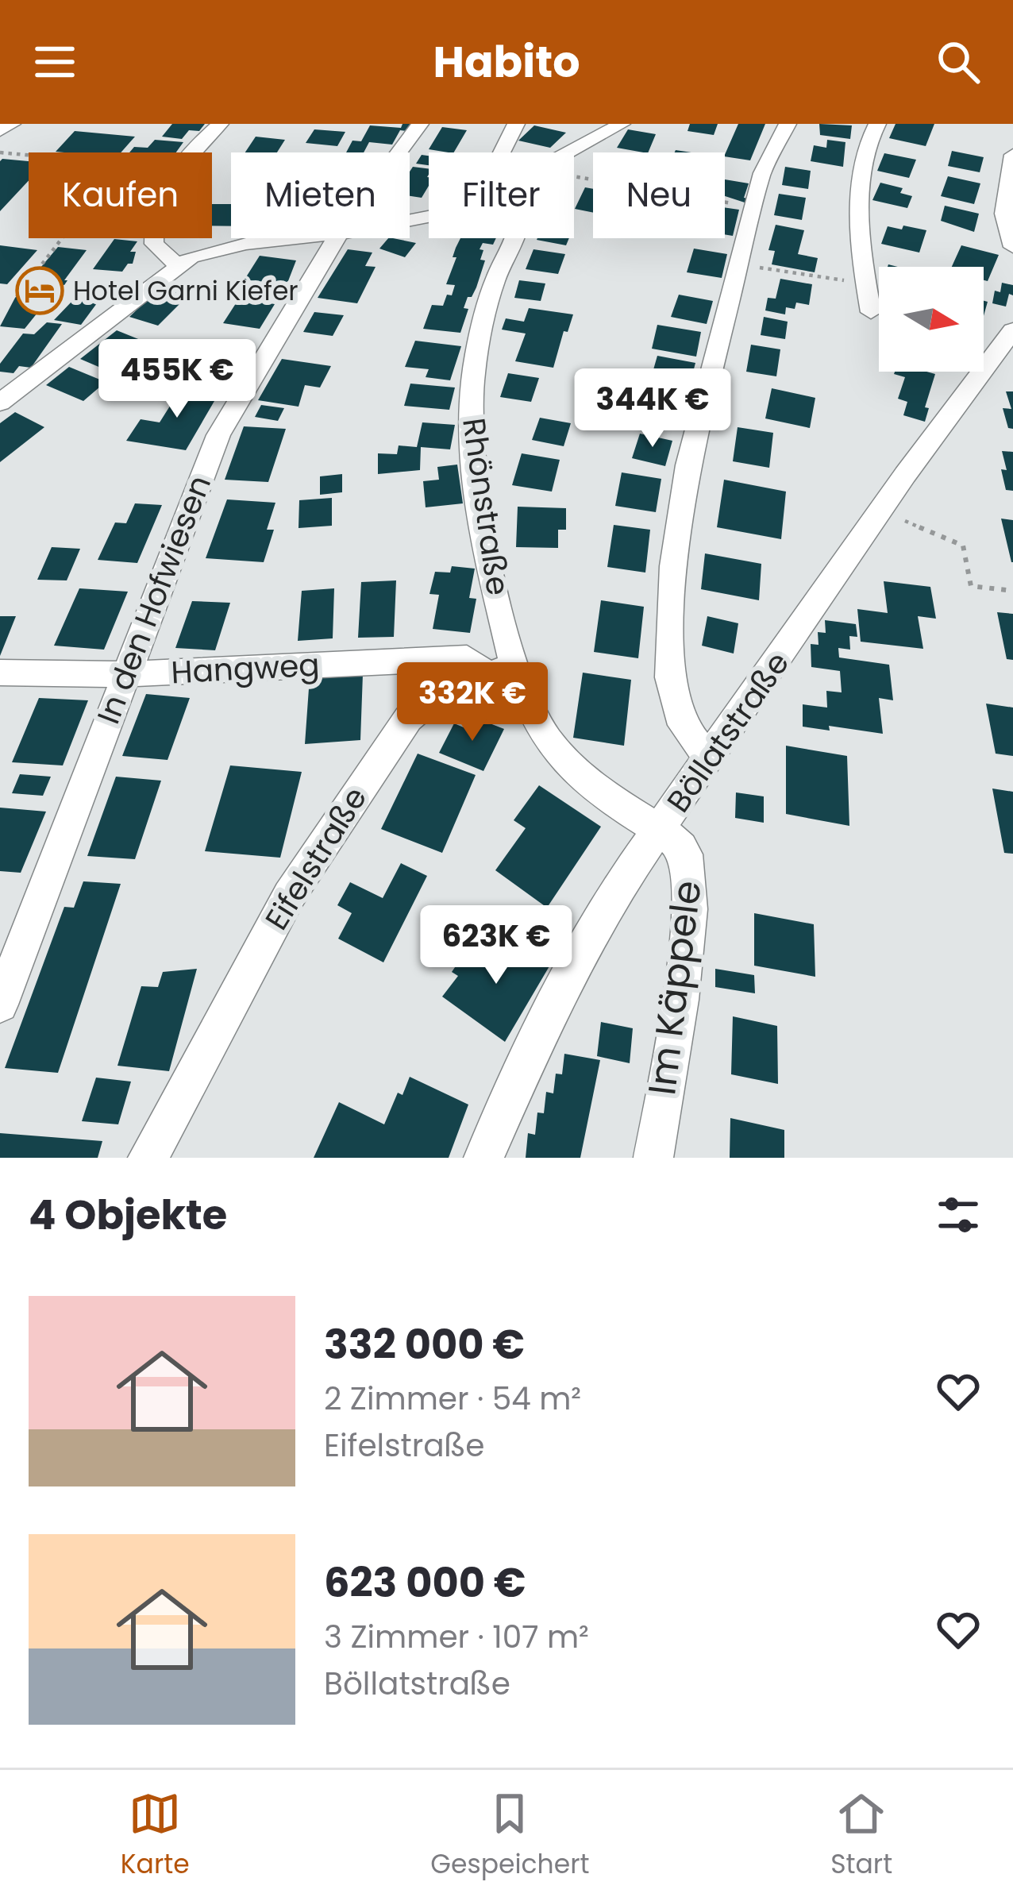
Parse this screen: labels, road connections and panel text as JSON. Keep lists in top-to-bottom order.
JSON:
{
  "streets": {
    "street": [
      "Rhönstraße",
      "In den Hofwiesen",
      "Hangweg",
      "Böllatstraße",
      "Eifelstraße",
      "Im Käppele"
    ]
  },
  "crossings": [
    ["Rhönstraße", "Hangweg"],
    ["Rhönstraße", "Eifelstraße"],
    ["In den Hofwiesen", "Hangweg"],
    ["Hangweg", "Eifelstraße"],
    ["Böllatstraße", "Im Käppele"]
  ],
  "places": {
    "hotel": ["Hotel Garni Kiefer"]
  },
  "north": "right",
  "page": {
    "header": "Habito",
    "chip": [
      "Kaufen",
      "Mieten",
      "Filter",
      "Neu"
    ],
    "price": [
      "455K €",
      "344K €",
      "332K €",
      "623K €"
    ],
    "heading": "4 Objekte",
    "list": [
      {
        "name": "332 000 €",
        "note": "2 Zimmer · 54 m² · Eifelstraße"
      },
      {
        "name": "623 000 €",
        "note": "3 Zimmer · 107 m² · Böllatstraße"
      }
    ],
    "tabs": ["Karte", "Gespeichert", "Start"]
  }
}
